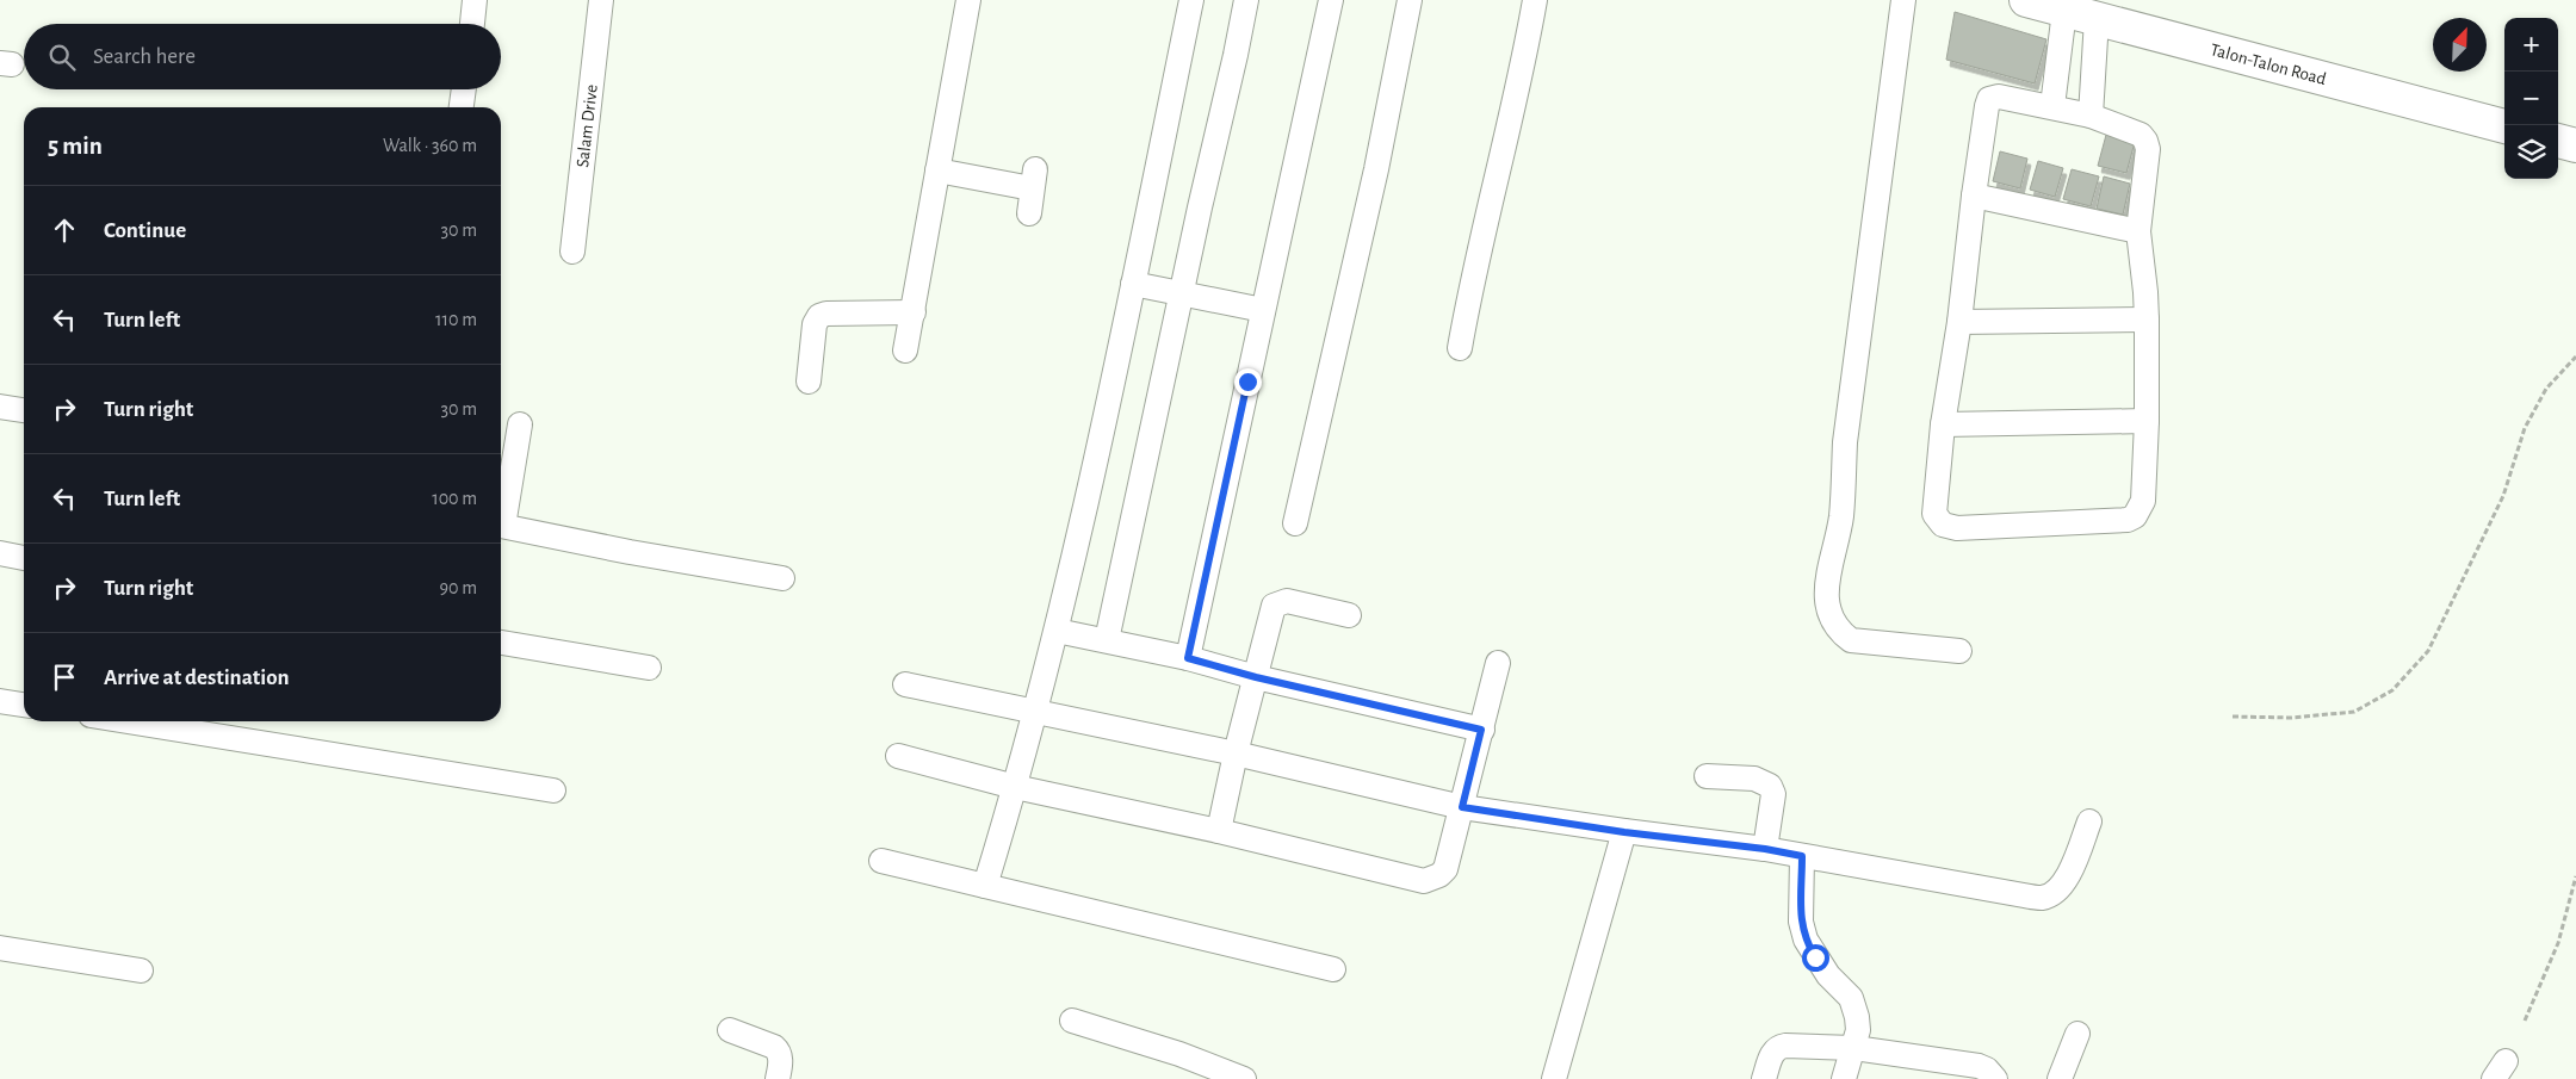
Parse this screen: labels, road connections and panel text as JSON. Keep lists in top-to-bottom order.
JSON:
{
  "streets": {
    "street": ["Talon-Talon Road", "Salam Drive"]
  },
  "north": "top right",
  "page": {
    "map_buttons": ["+", "−"],
    "search": "Search here",
    "heading": ["5 min", "Walk · 360 m"],
    "list": [
      ["Continue", "30 m"],
      ["Turn left", "110 m"],
      ["Turn right", "30 m"],
      ["Turn left", "100 m"],
      ["Turn right", "90 m"],
      "Arrive at destination"
    ]
  }
}
